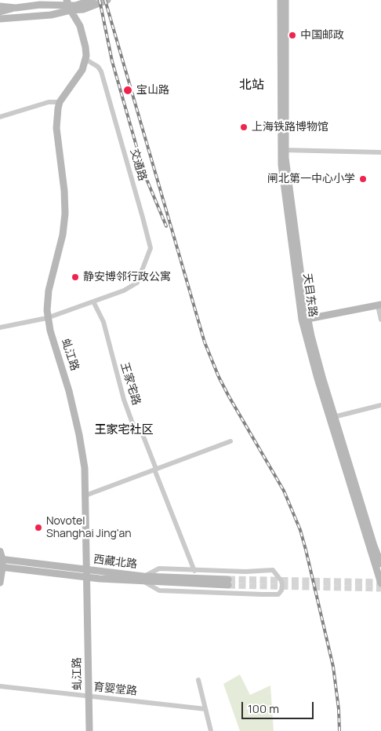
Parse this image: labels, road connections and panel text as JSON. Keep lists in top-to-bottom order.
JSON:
{
  "streets": {
    "main road": ["天目东路", "虬江路", "西藏北路"],
    "street": ["交通路", "王家宅路", "育婴堂路"]
  },
  "crossings": [
    ["交通路", "虬江路"],
    ["交通路", "王家宅路"],
    ["虬江路", "西藏北路"],
    ["虬江路", "育婴堂路"]
  ],
  "districts": ["北站", "王家宅社区"],
  "places": [
    "中国邮政",
    "宝山路",
    "上海铁路博物馆",
    "闸北第一中心小学",
    "静安博邻行政公寓",
    "Novotel Shanghai Jing'an"
  ],
  "scale_bar": "100 m"
}
